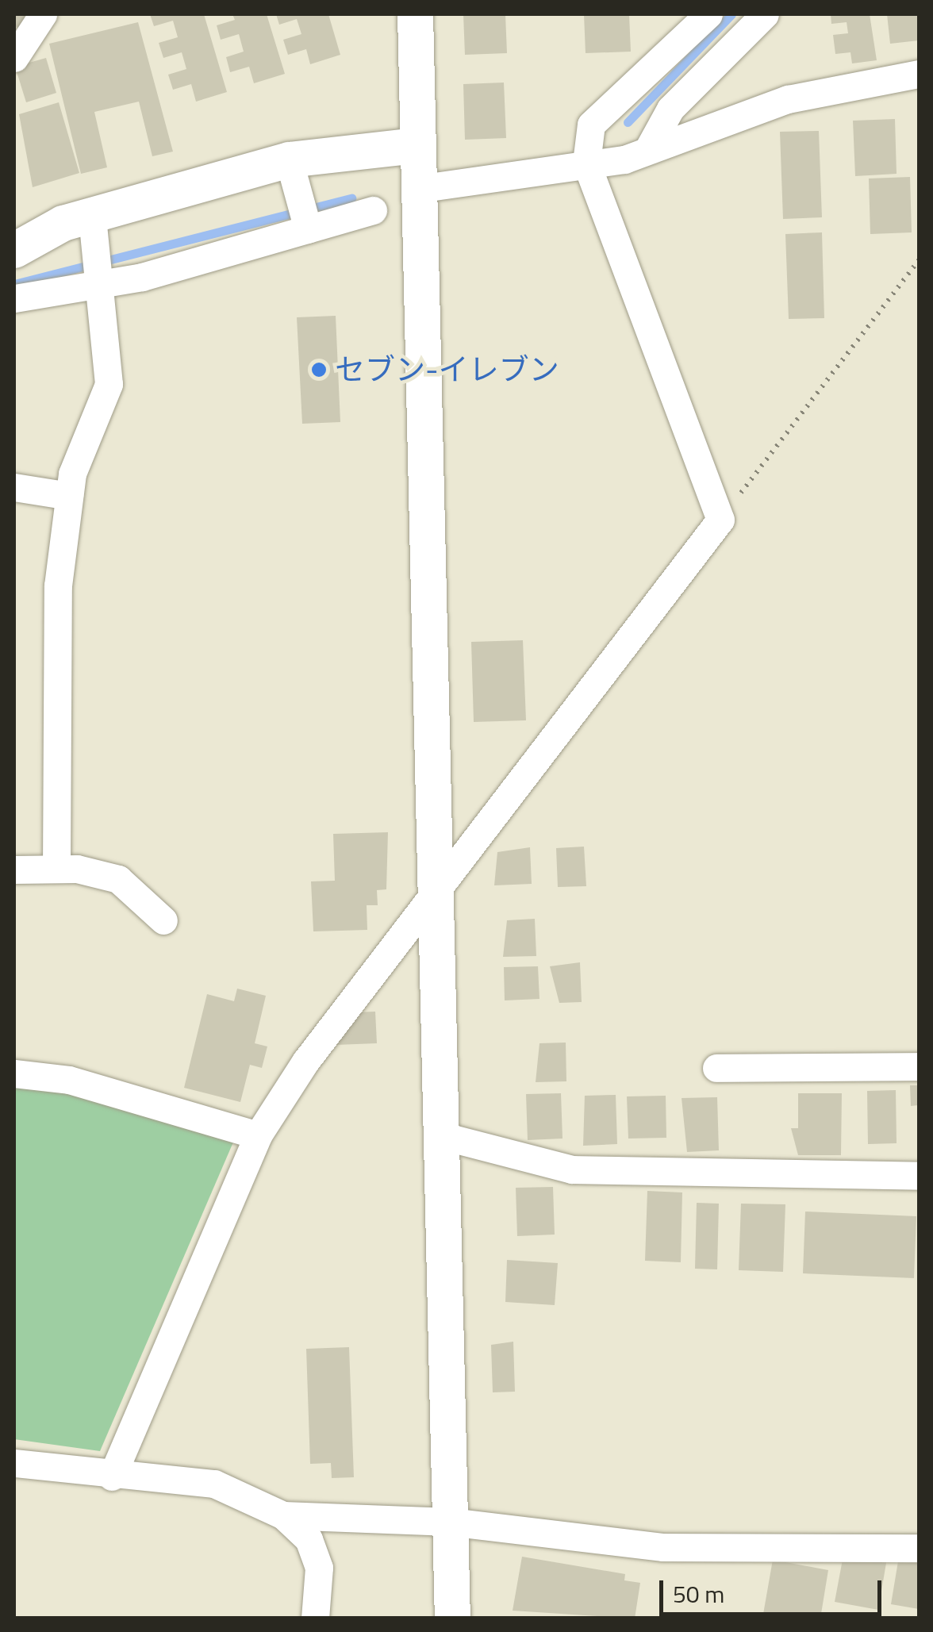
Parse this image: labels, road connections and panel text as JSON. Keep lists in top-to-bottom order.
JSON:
{
  "places": ["セブン-イレブン"],
  "scale_bar": "50 m"
}
